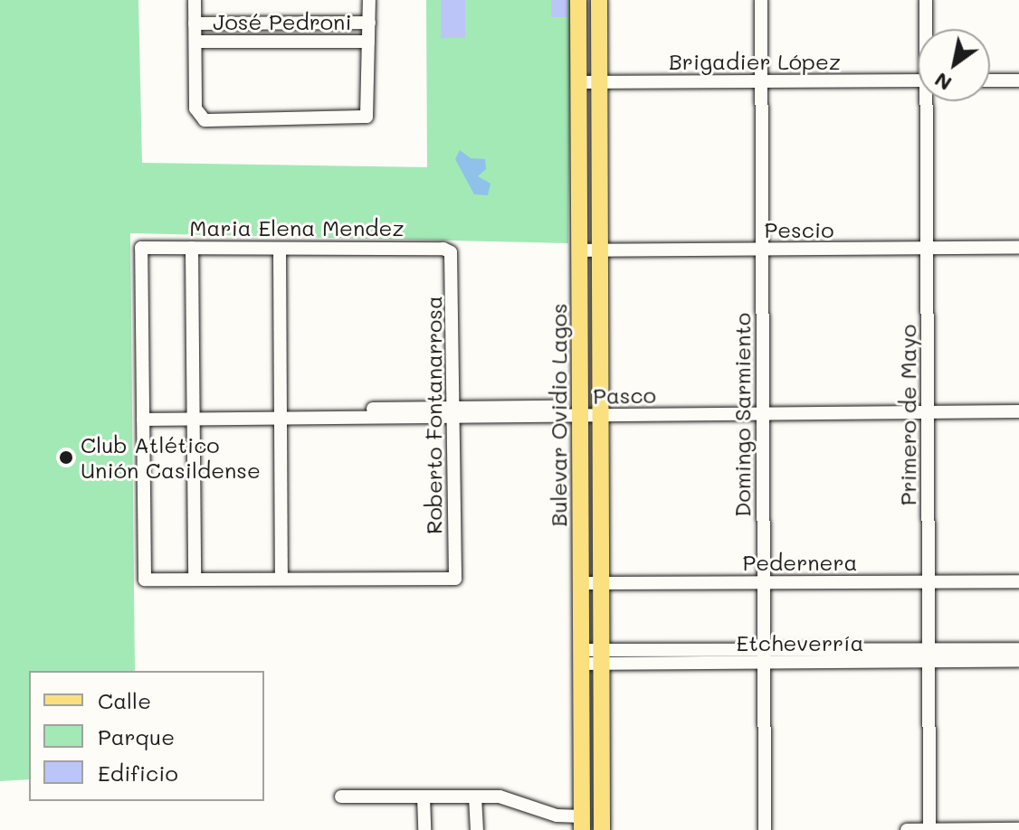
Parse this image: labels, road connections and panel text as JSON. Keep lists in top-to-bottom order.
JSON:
{
  "streets": {
    "main road": ["Bulevar Ovidio Lagos"],
    "street": [
      "José Pedroni",
      "Brigadier López",
      "Maria Elena Mendez",
      "Pescio",
      "Pasco",
      "Roberto Fontanarrosa",
      "Domingo Sarmiento",
      "Primero de Mayo",
      "Pedernera",
      "Etcheverría"
    ]
  },
  "crossings": [
    ["Brigadier López", "Bulevar Ovidio Lagos"],
    ["Brigadier López", "Domingo Sarmiento"],
    ["Maria Elena Mendez", "Pasco"],
    ["Maria Elena Mendez", "Roberto Fontanarrosa"],
    ["Pescio", "Bulevar Ovidio Lagos"],
    ["Pescio", "Domingo Sarmiento"],
    ["Pescio", "Primero de Mayo"],
    ["Pasco", "Roberto Fontanarrosa"],
    ["Pasco", "Bulevar Ovidio Lagos"],
    ["Pasco", "Domingo Sarmiento"],
    ["Pasco", "Primero de Mayo"],
    ["Bulevar Ovidio Lagos", "Pedernera"],
    ["Bulevar Ovidio Lagos", "Etcheverría"],
    ["Domingo Sarmiento", "Pedernera"],
    ["Domingo Sarmiento", "Etcheverría"],
    ["Primero de Mayo", "Pedernera"],
    ["Primero de Mayo", "Etcheverría"]
  ],
  "places": ["Club Atlético Unión Casildense"],
  "legend": ["Calle", "Parque", "Edificio"],
  "north": "bottom left"
}
